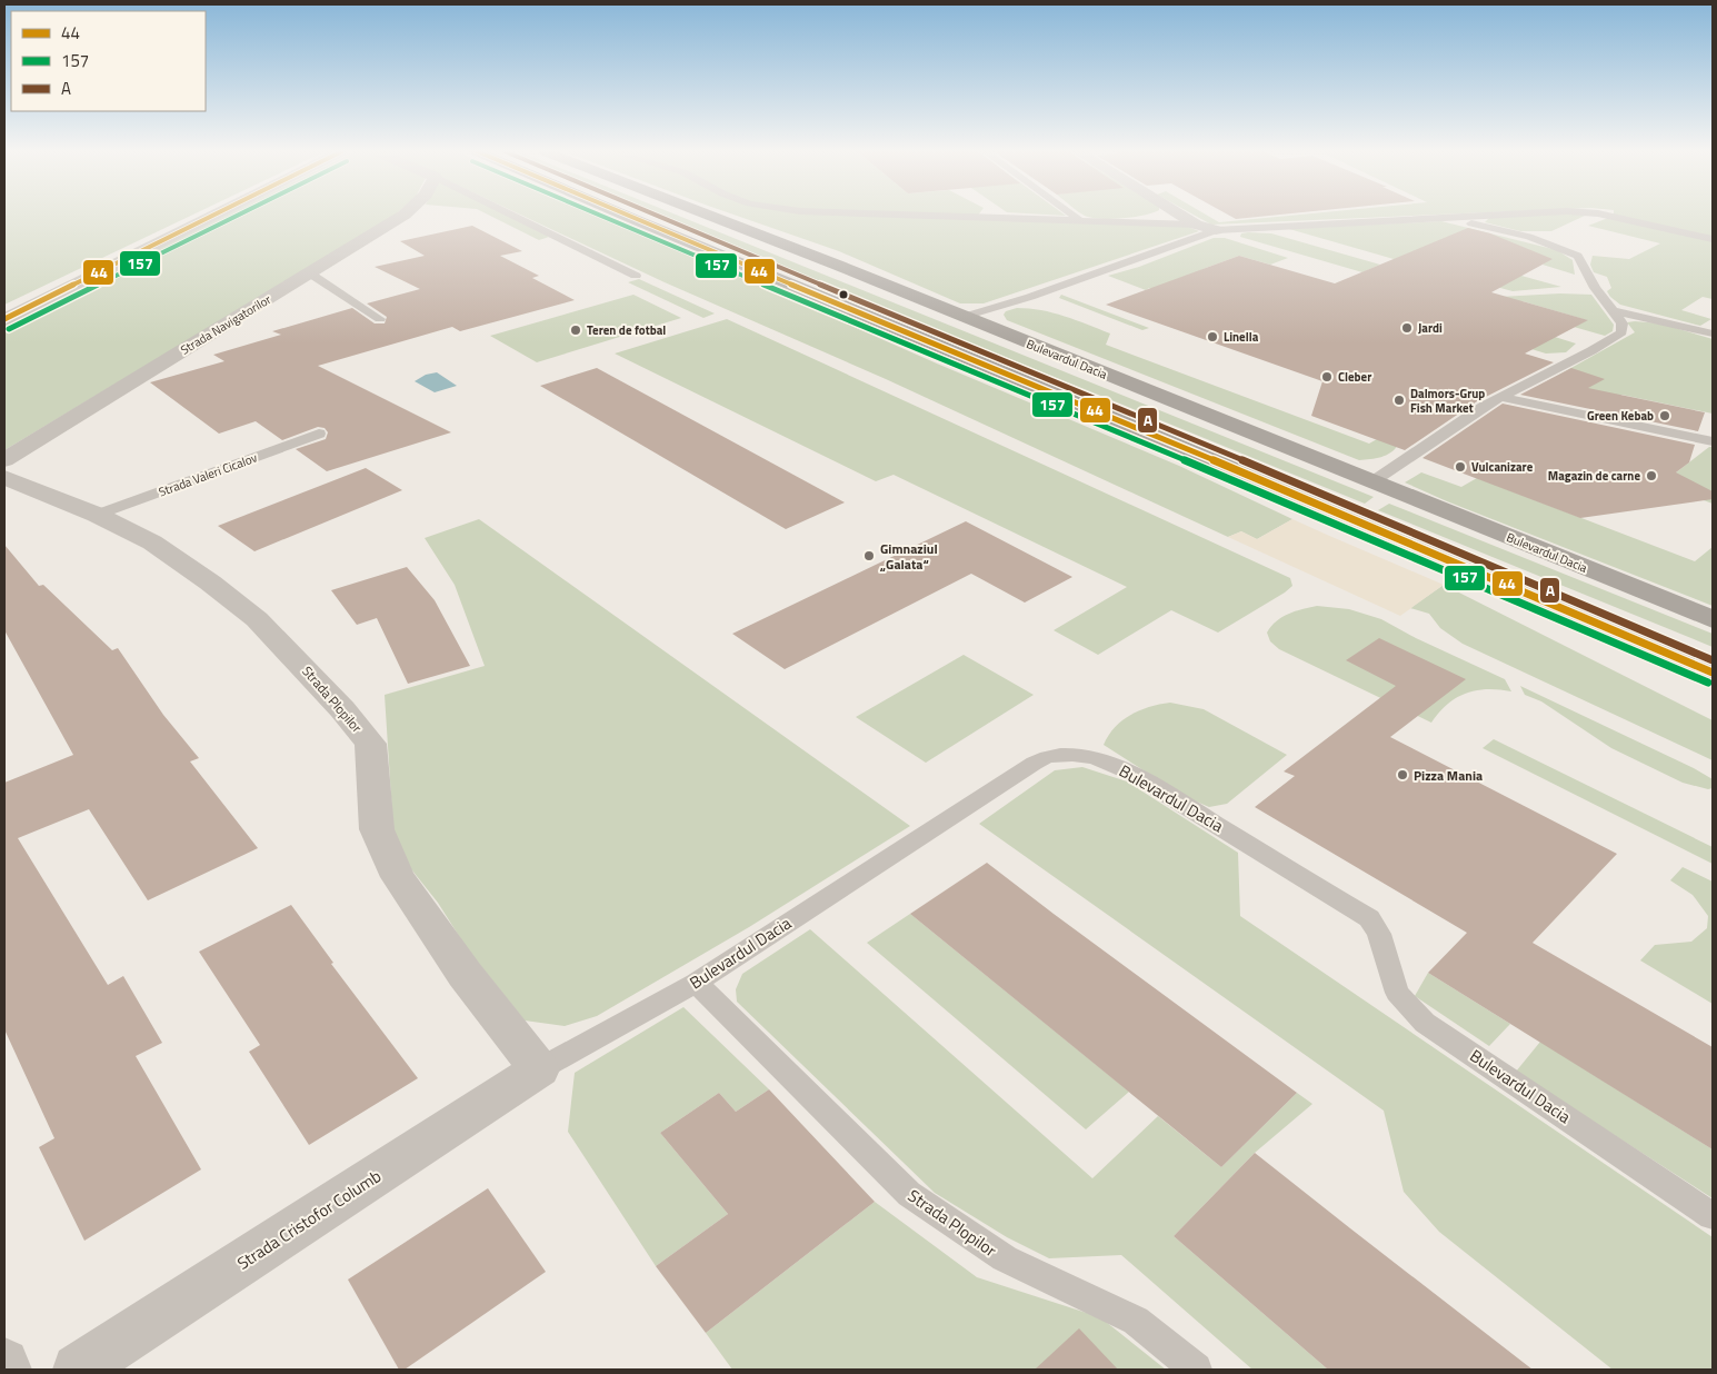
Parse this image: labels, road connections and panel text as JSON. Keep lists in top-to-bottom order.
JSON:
{
  "streets": {
    "main road": ["Bulevardul Dacia"],
    "street": ["Strada Navigatorilor", "Strada Plopilor", "Strada Cristofor Columb"],
    "lane": ["Strada Valeri Cicalov"]
  },
  "crossings": [
    ["Bulevardul Dacia", "Strada Plopilor"],
    ["Bulevardul Dacia", "Strada Cristofor Columb"],
    ["Strada Valeri Cicalov", "Strada Plopilor"],
    ["Strada Plopilor", "Strada Cristofor Columb"]
  ],
  "places": [
    "Jardi",
    "Teren de fotbal",
    "Linella",
    "Cleber",
    "Dalmors-Grup Fish Market",
    "Green Kebab",
    "Vulcanizare",
    "Magazin de carne",
    "Gimnaziul „Galata“",
    "Pizza Mania"
  ],
  "lines": ["transit line 44", "transit line 157", "transit line A"],
  "legend": ["44", "157", "A"]
}
